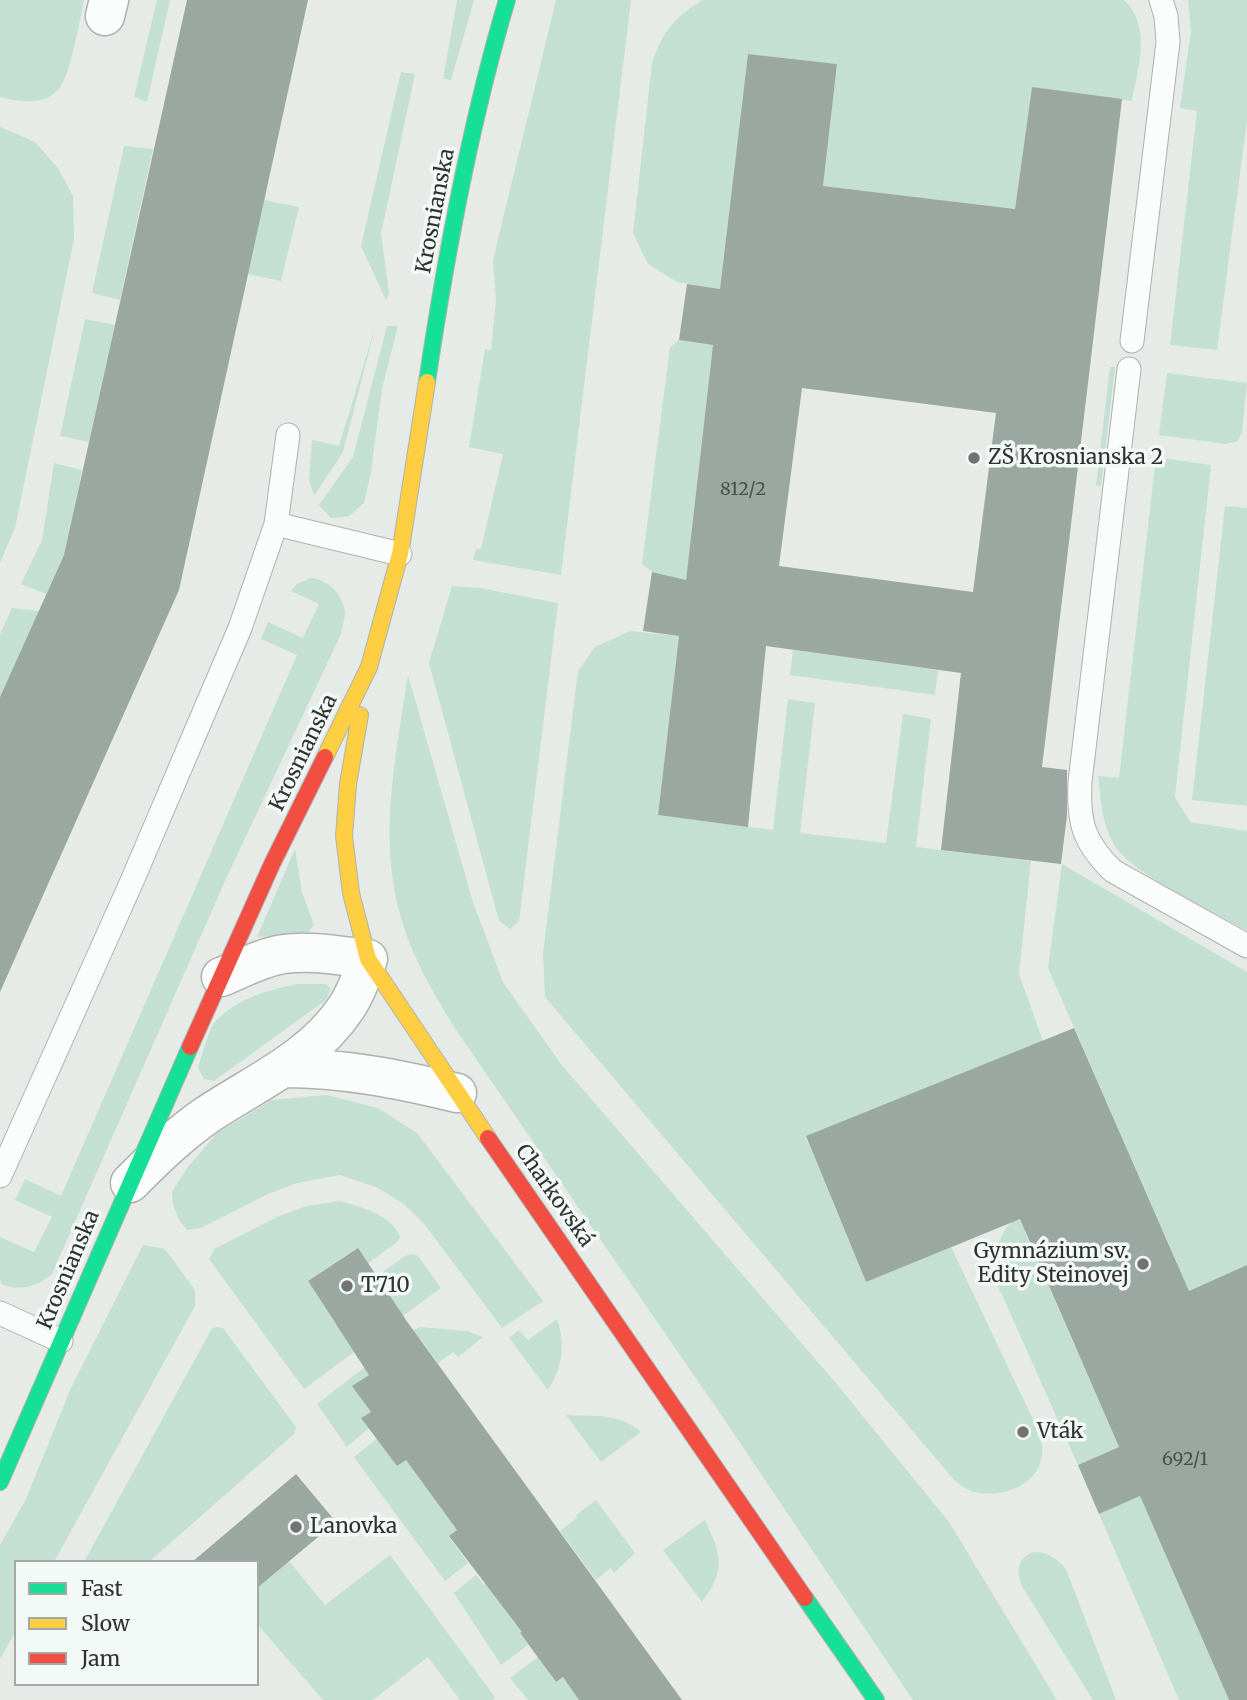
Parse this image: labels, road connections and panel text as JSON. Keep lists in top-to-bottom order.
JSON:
{
  "streets": {
    "street": ["Krosnianska", "Charkovská"]
  },
  "crossings": [
    ["Krosnianska", "Charkovská"]
  ],
  "places": [
    "ZŠ Krosnianska 2",
    "Gymnázium sv. Edity Steinovej",
    "T710",
    "Vták",
    "Lanovka"
  ],
  "house_numbers": ["812/2", "692/1"],
  "legend": ["Fast", "Slow", "Jam"]
}
